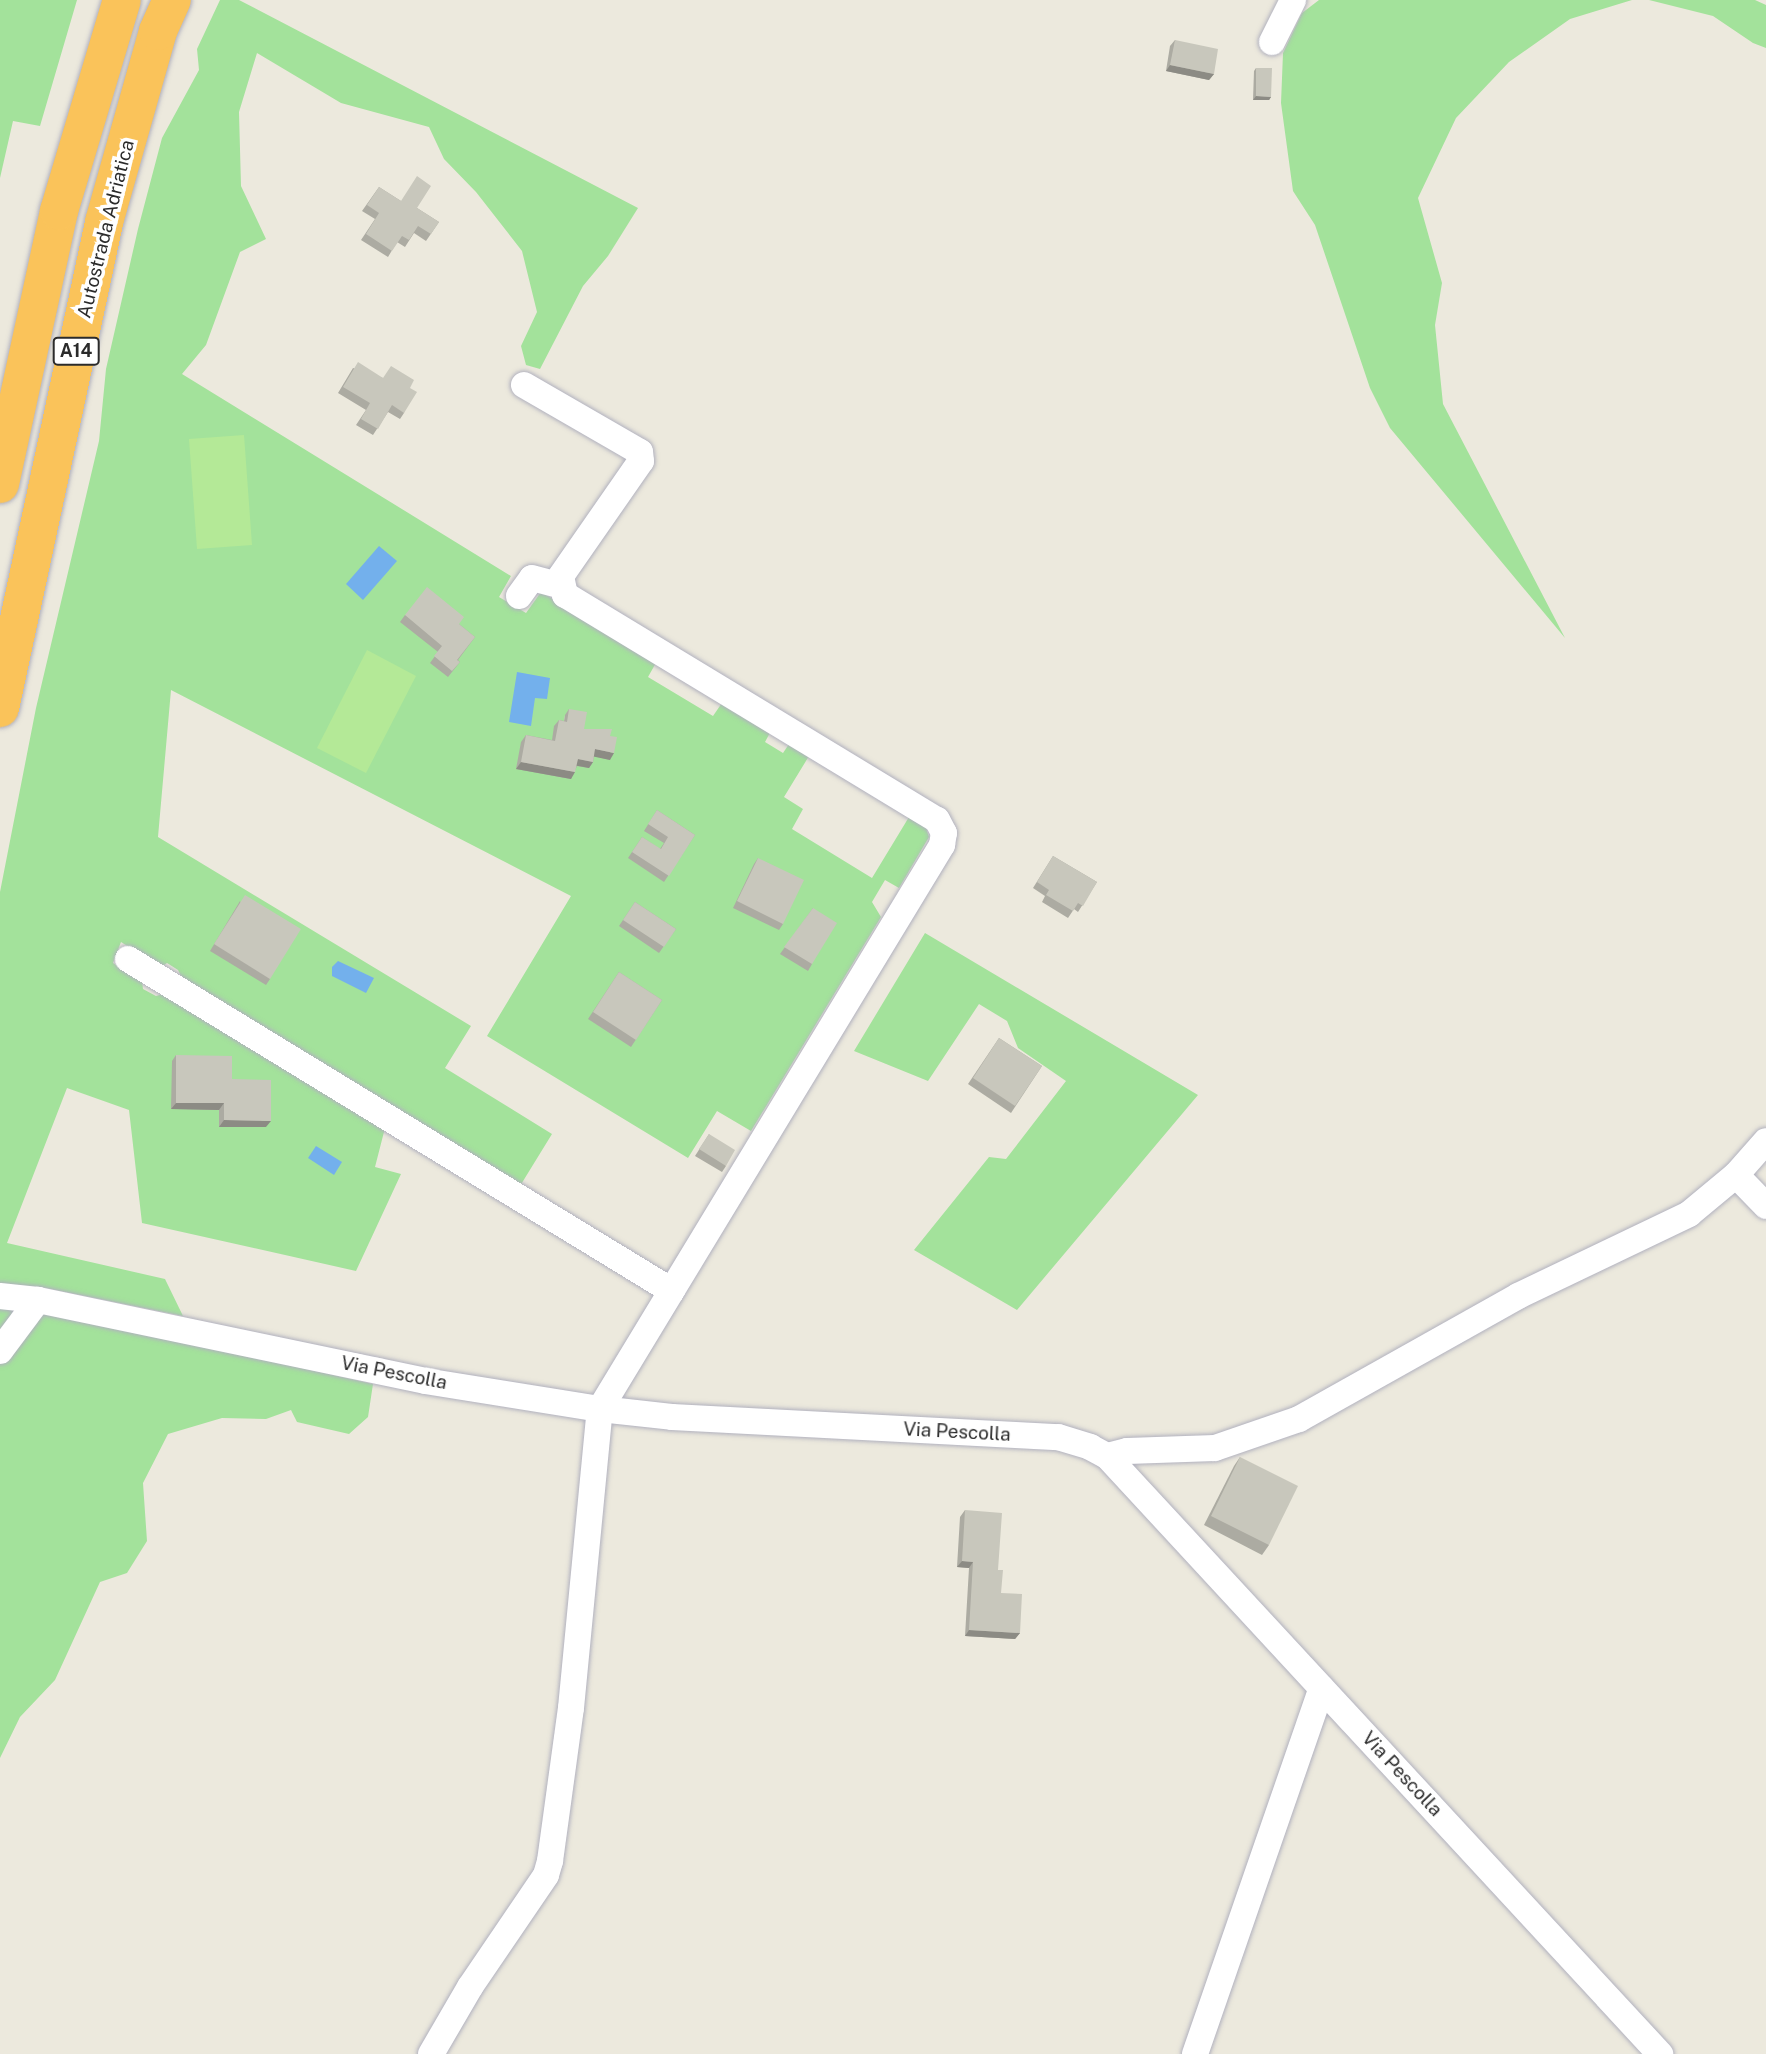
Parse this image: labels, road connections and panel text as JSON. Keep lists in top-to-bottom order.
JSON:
{
  "streets": {
    "highway": ["Autostrada Adriatica", "A14"],
    "street": ["Via Pescolla"]
  }
}
